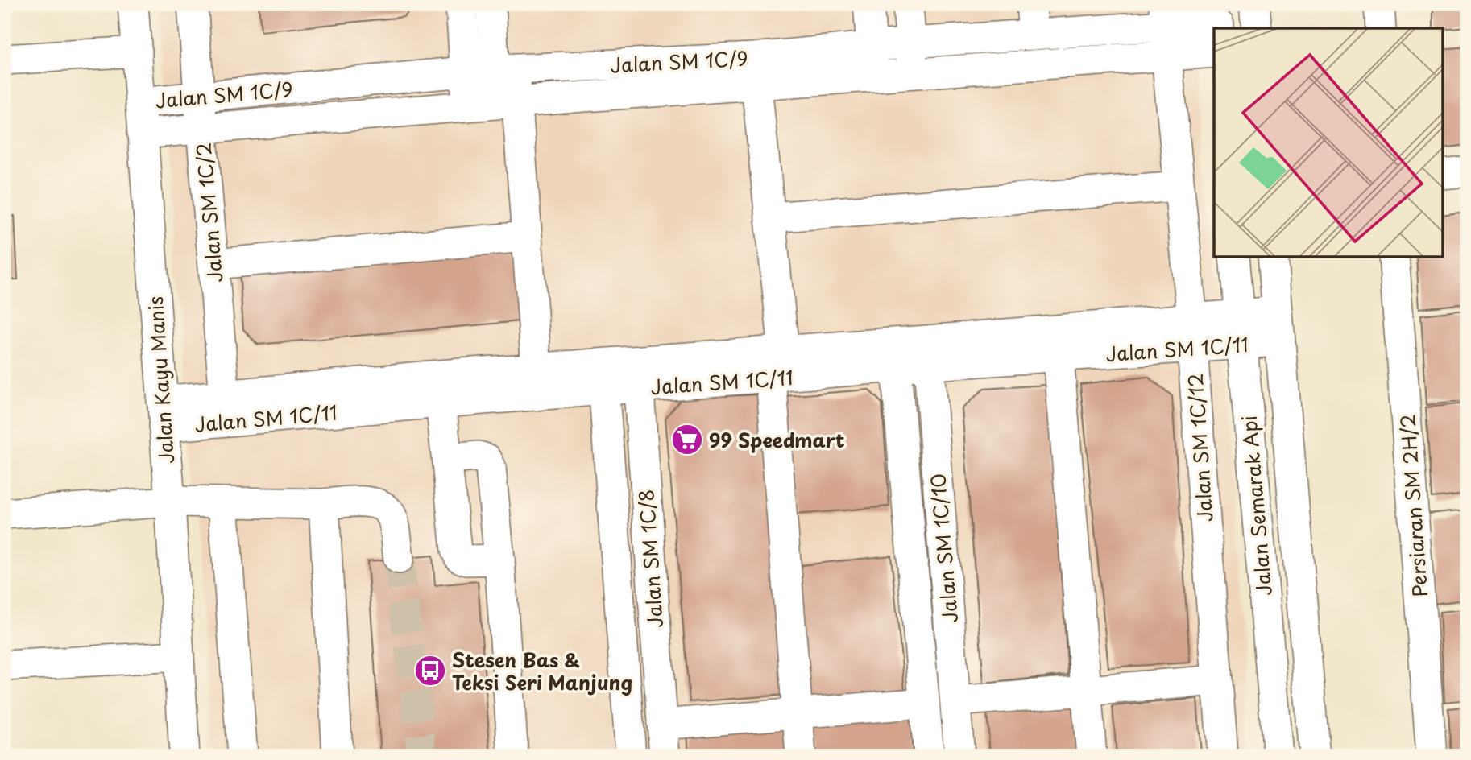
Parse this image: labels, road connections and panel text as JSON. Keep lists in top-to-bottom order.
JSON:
{
  "streets": {
    "street": [
      "Jalan SM 1C/9",
      "Jalan SM 1C/2",
      "Jalan SM 1C/11",
      "Jalan Kayu Manis",
      "Jalan SM 1C/12",
      "Jalan Semarak Api",
      "Persiaran SM 2H/2",
      "Jalan SM 1C/10",
      "Jalan SM 1C/8"
    ]
  },
  "crossings": [
    ["Jalan SM 1C/9", "Jalan SM 1C/2"],
    ["Jalan SM 1C/9", "Jalan Kayu Manis"],
    ["Jalan SM 1C/9", "Jalan SM 1C/12"],
    ["Jalan SM 1C/2", "Jalan SM 1C/11"],
    ["Jalan SM 1C/11", "Jalan Kayu Manis"],
    ["Jalan SM 1C/11", "Jalan SM 1C/12"],
    ["Jalan SM 1C/11", "Jalan Semarak Api"],
    ["Jalan SM 1C/11", "Jalan SM 1C/10"],
    ["Jalan SM 1C/11", "Jalan SM 1C/8"]
  ],
  "places": {
    "supermarket": ["99 Speedmart"],
    "bus stop": ["Stesen Bas & Teksi Seri Manjung"]
  }
}
